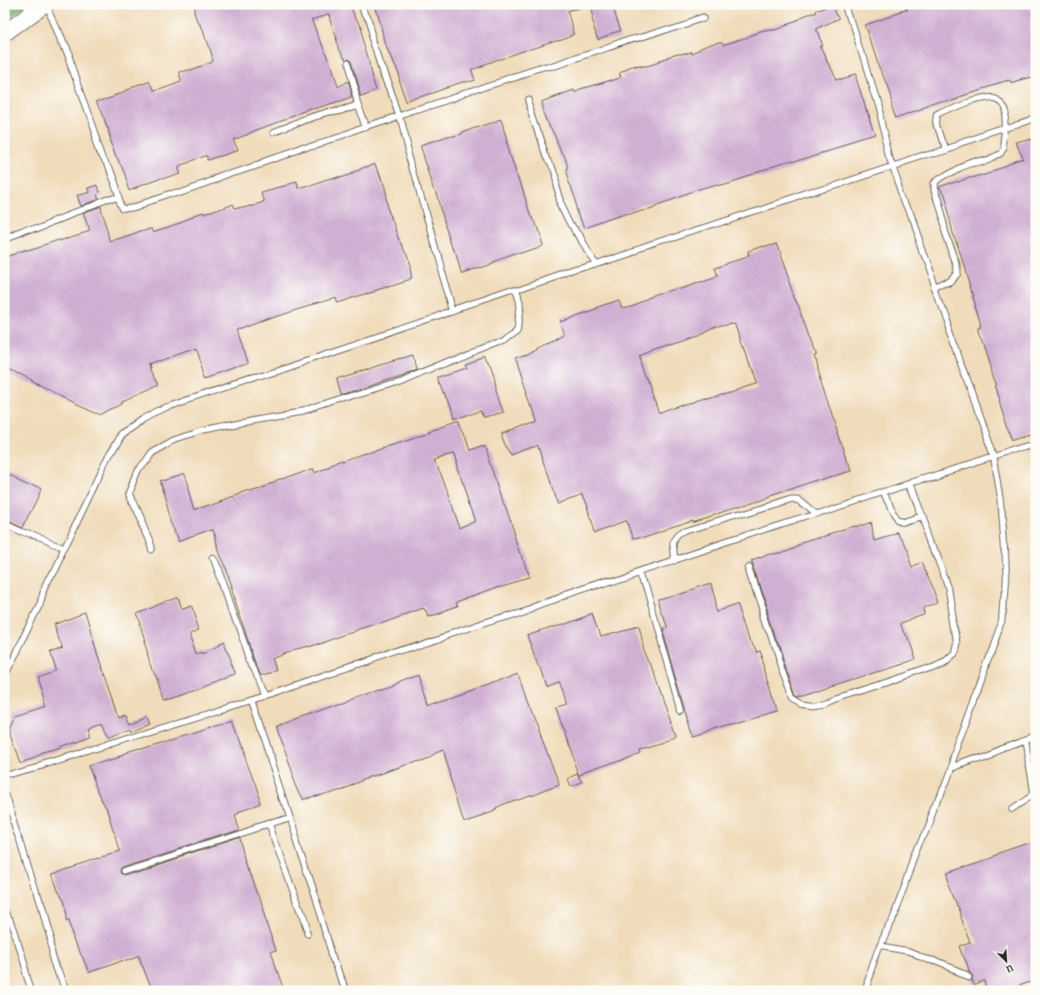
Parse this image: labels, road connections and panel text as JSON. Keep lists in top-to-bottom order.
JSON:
{
  "north": "bottom right"
}
